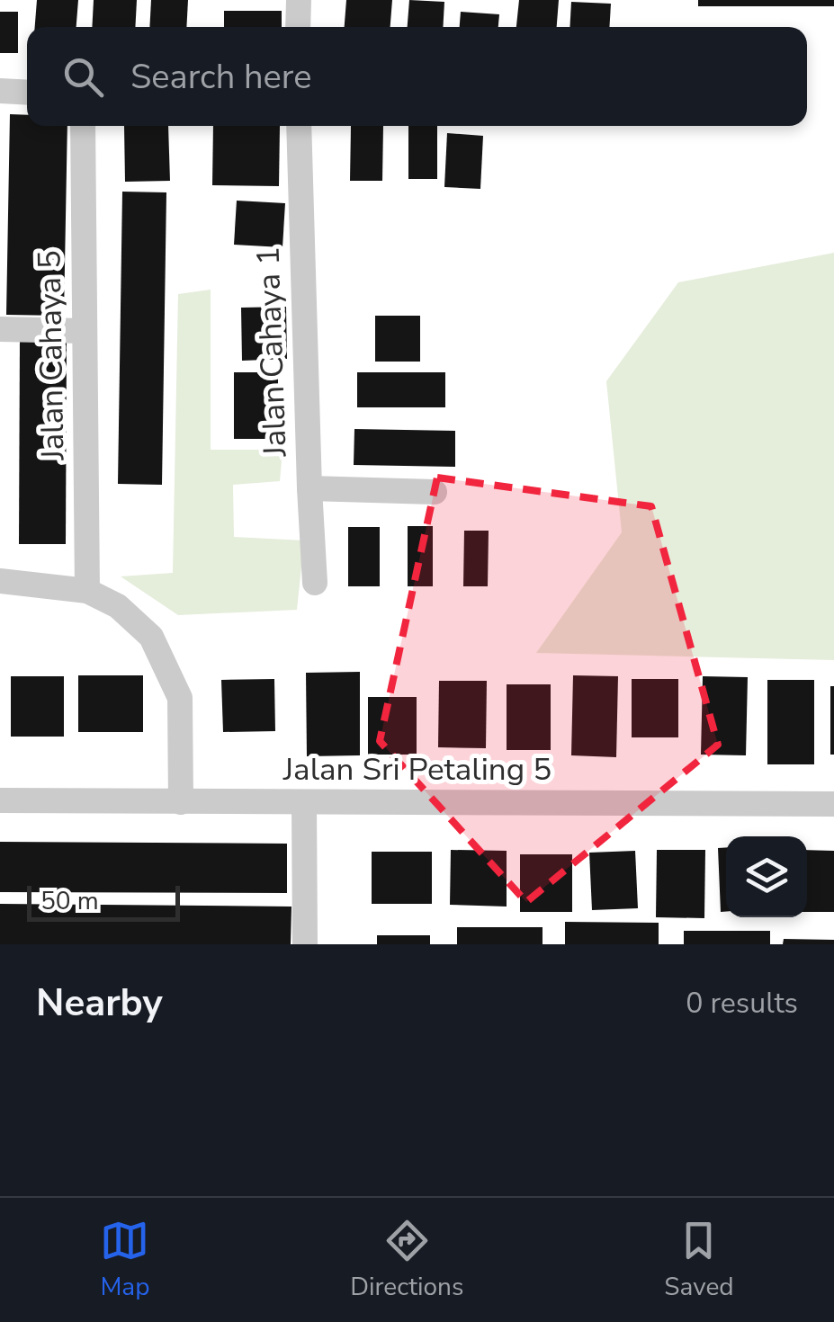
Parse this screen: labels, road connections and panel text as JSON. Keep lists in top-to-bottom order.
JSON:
{
  "streets": {
    "street": ["Jalan Cahaya 1", "Jalan Cahaya 5", "Jalan Sri Petaling 5"]
  },
  "scale_bar": "50 m",
  "page": {
    "search": "Search here",
    "scale": "50 m",
    "heading": ["Nearby", "0 results"],
    "nav": ["Map", "Directions", "Saved"]
  }
}
